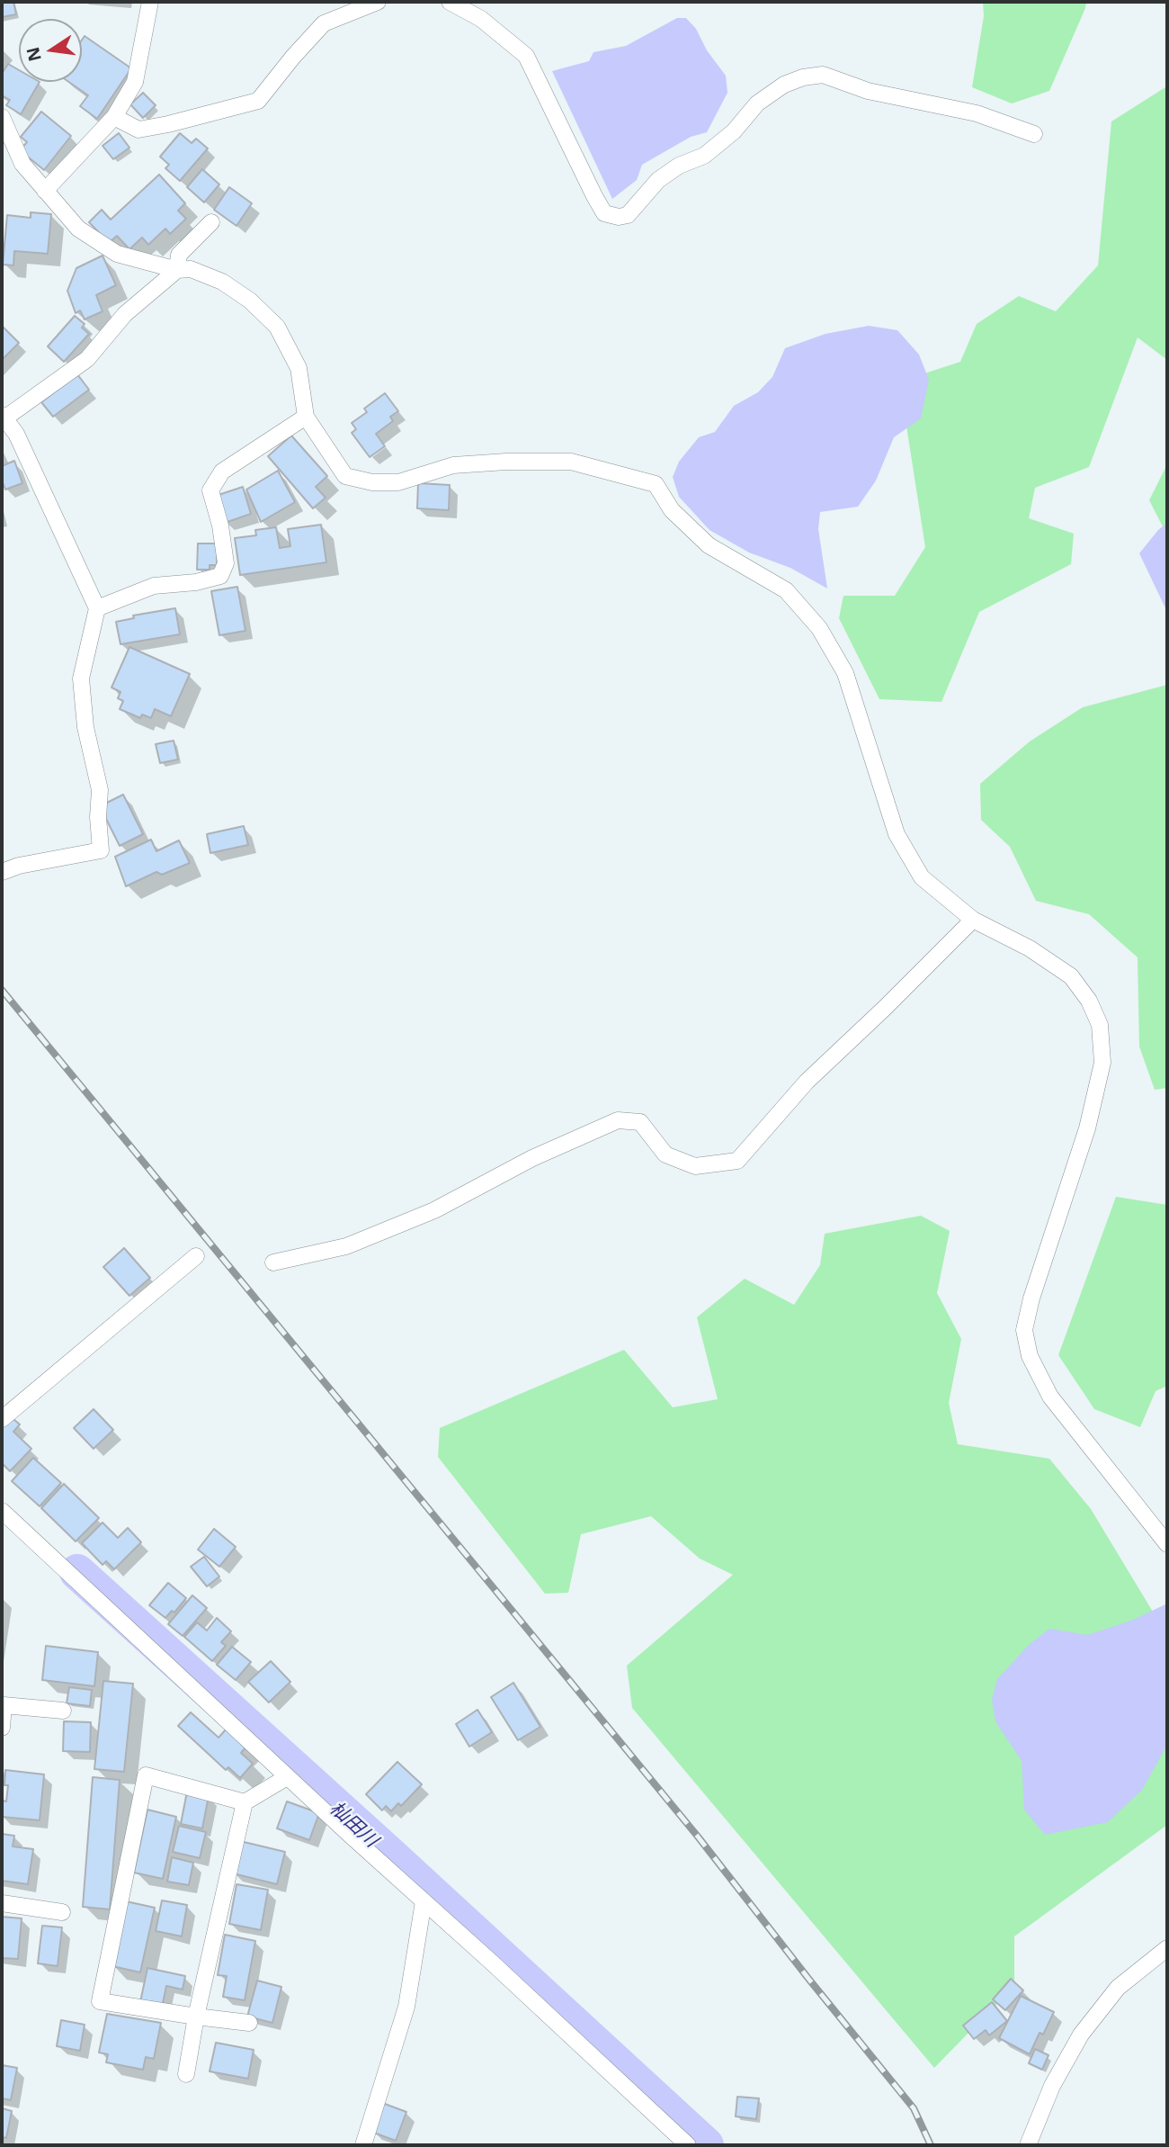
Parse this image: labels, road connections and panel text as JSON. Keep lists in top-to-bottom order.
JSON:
{
  "water": ["杣田川"],
  "north": "left"
}
